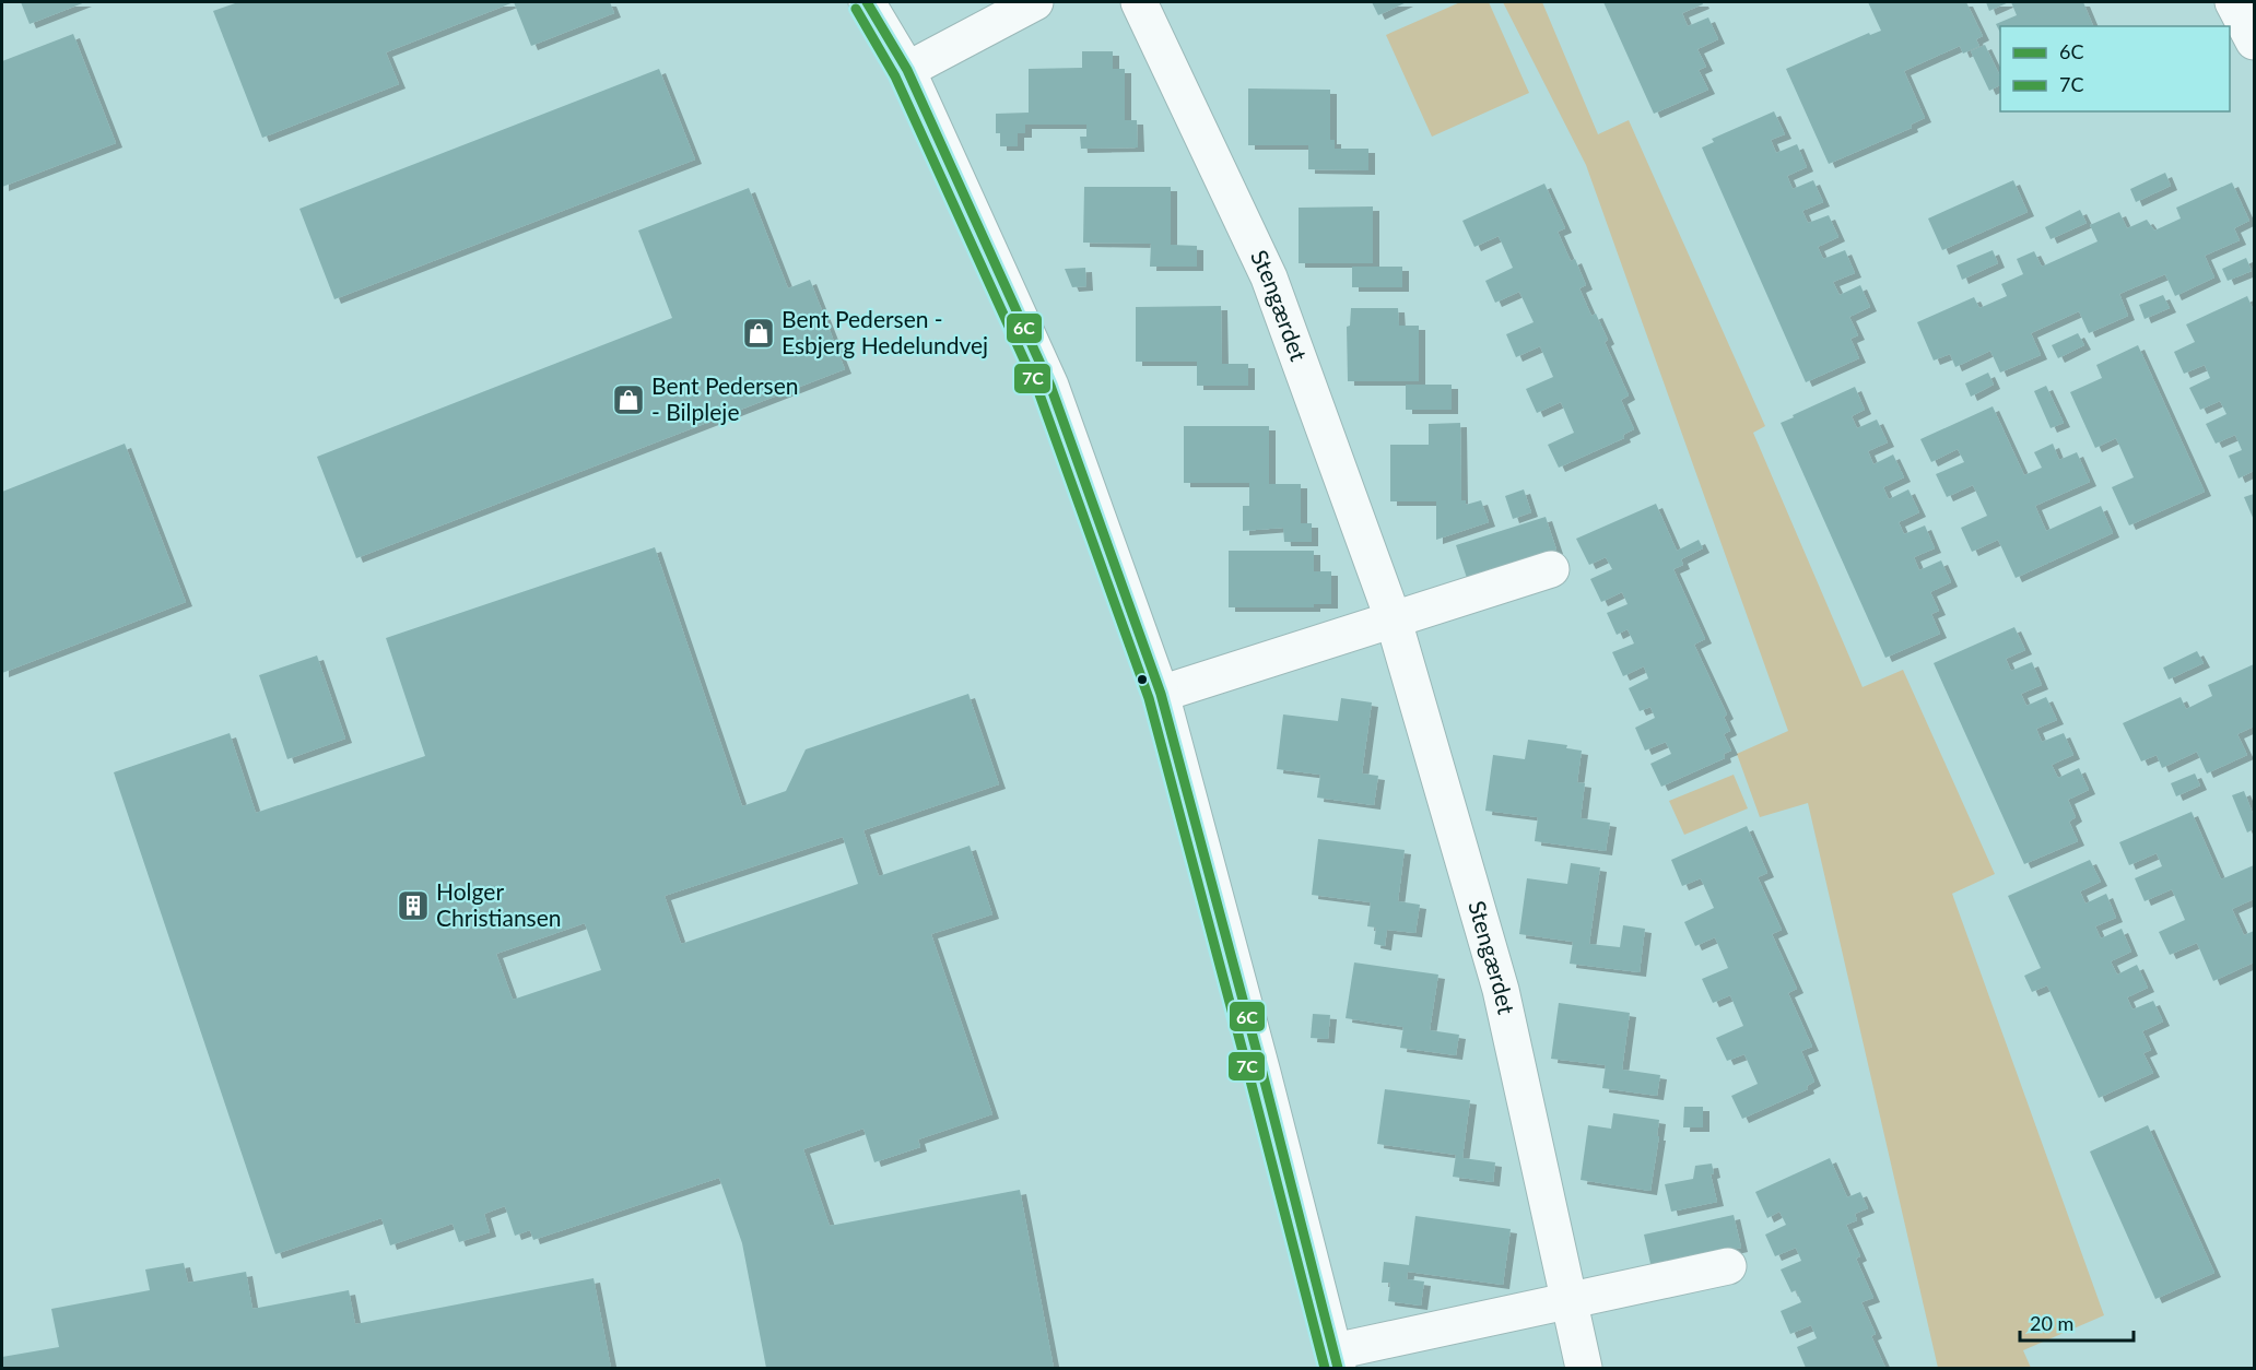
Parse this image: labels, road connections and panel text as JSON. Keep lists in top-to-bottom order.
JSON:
{
  "streets": {
    "street": ["Stengærdet"]
  },
  "places": {
    "shop": ["Bent Pedersen - Esbjerg Hedelundvej", "Bent Pedersen - Bilpleje"],
    "building": ["Holger Christiansen"]
  },
  "lines": ["transit line 6C", "transit line 7C"],
  "legend": ["6C", "7C"],
  "scale_bar": "20 m"
}
